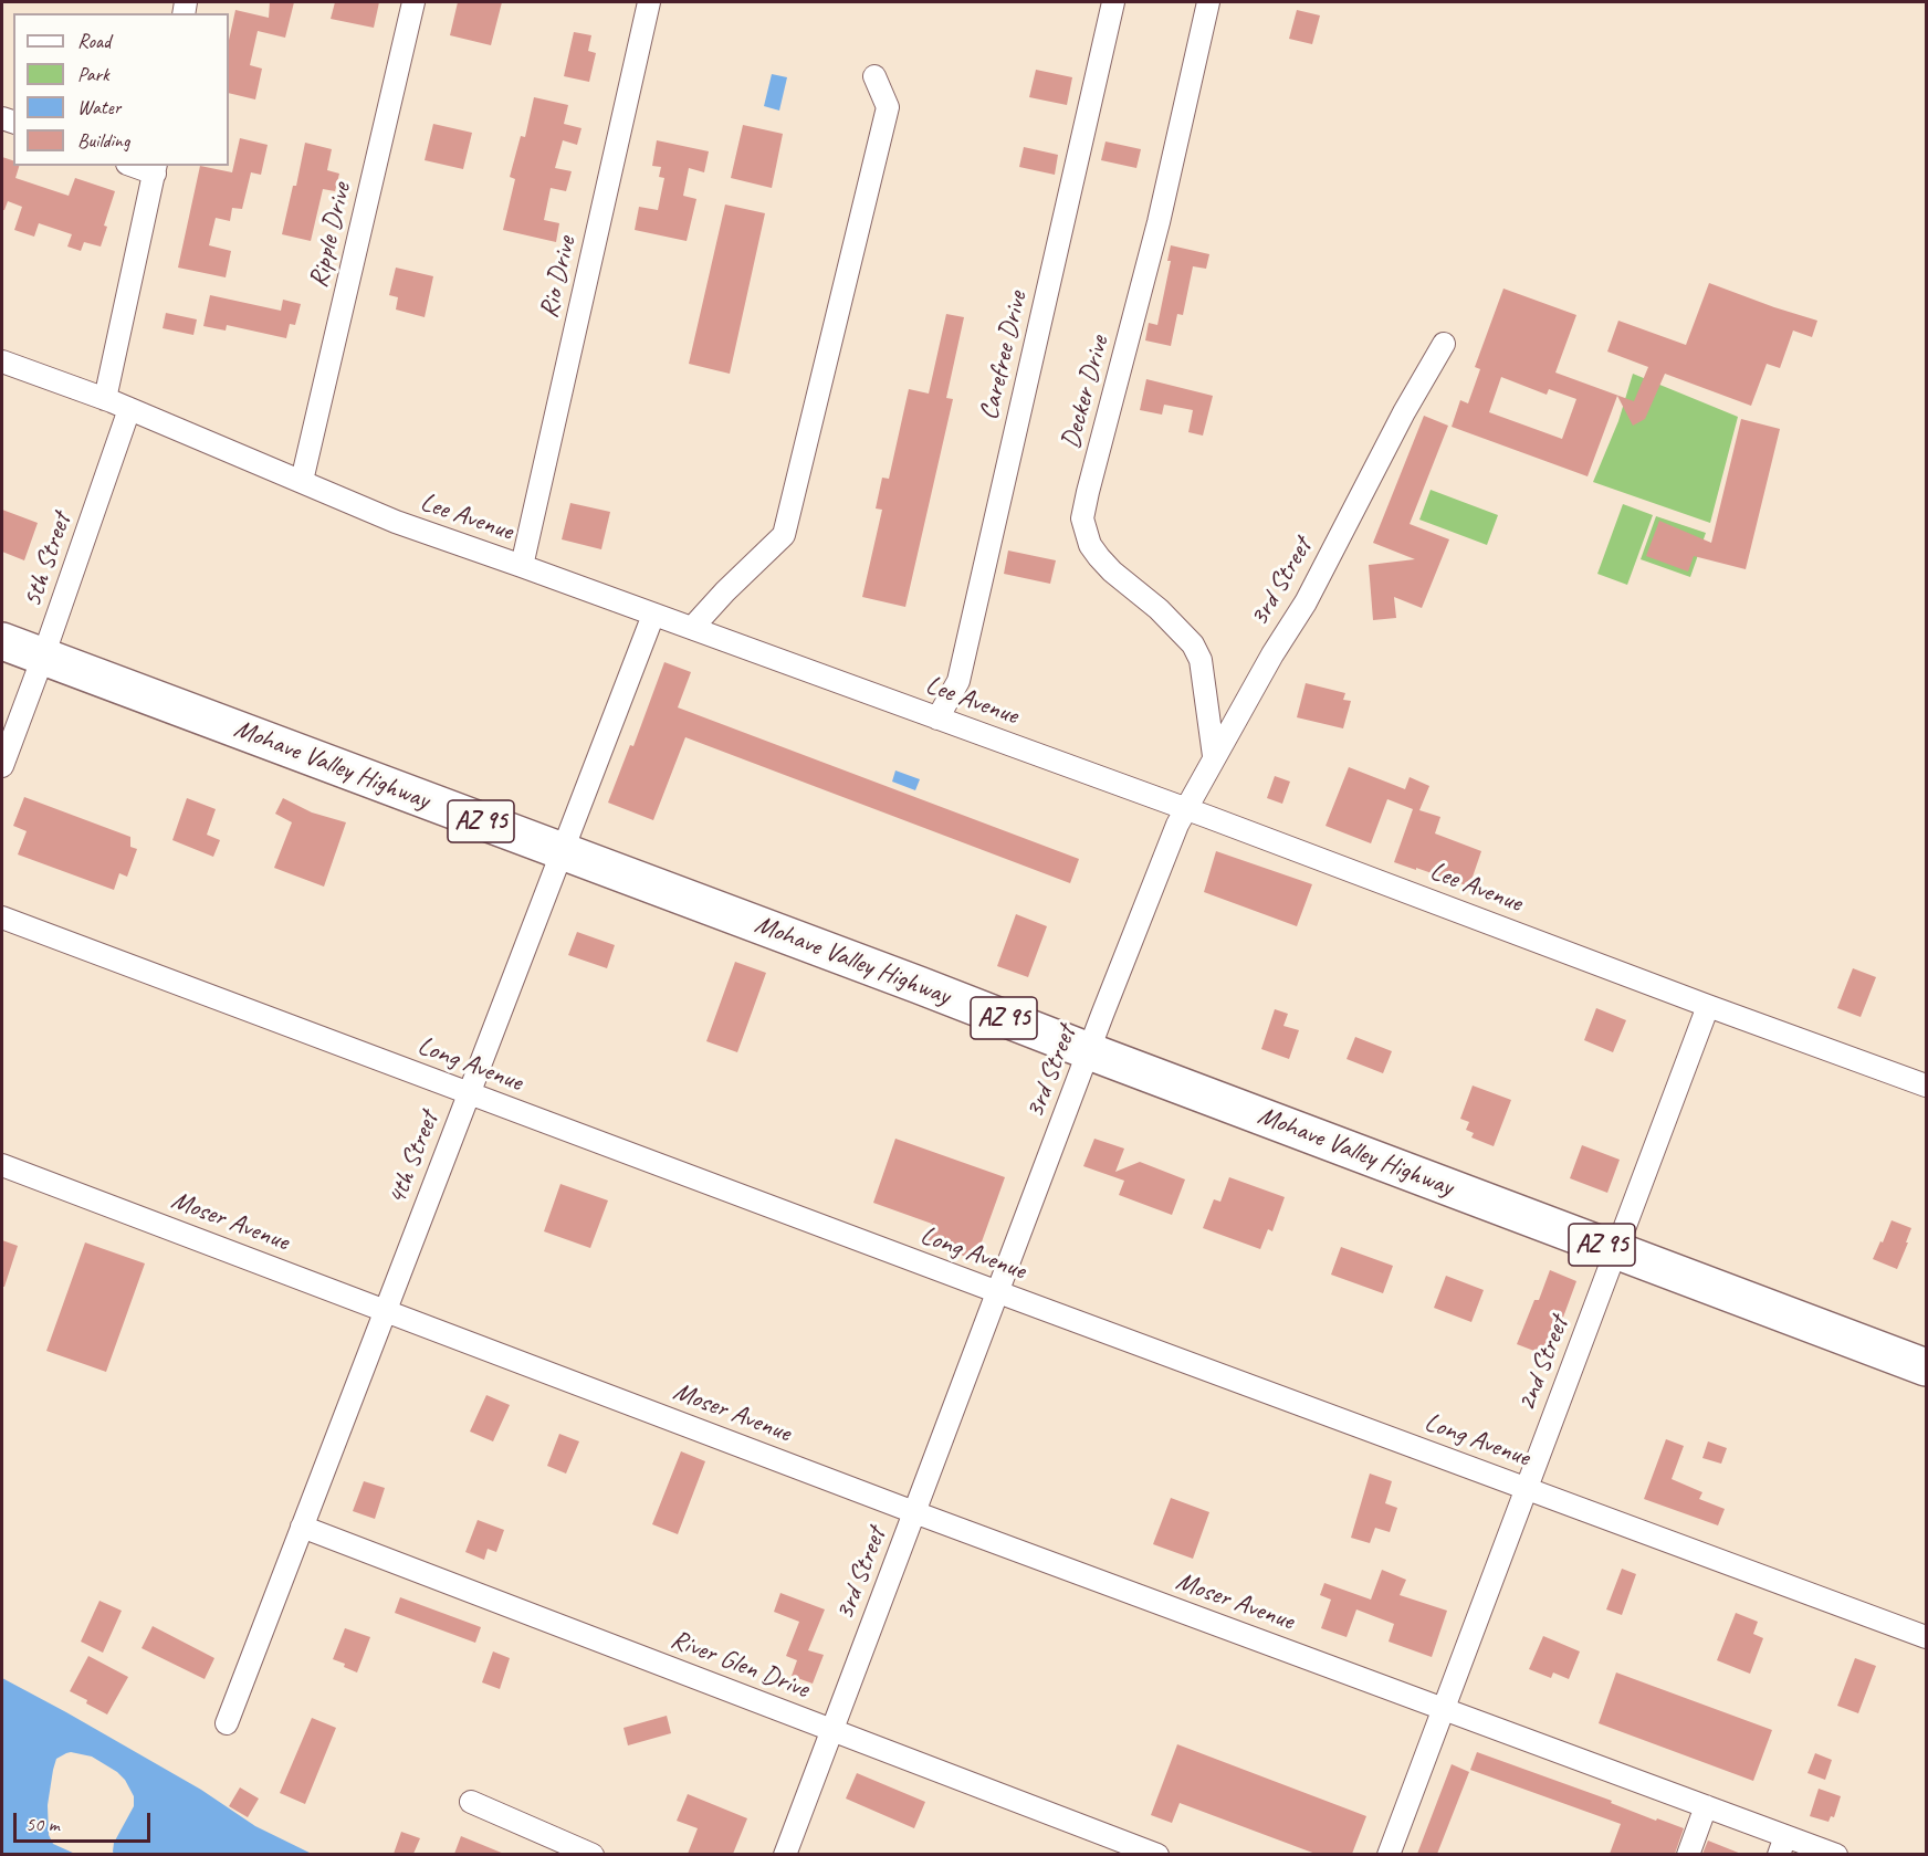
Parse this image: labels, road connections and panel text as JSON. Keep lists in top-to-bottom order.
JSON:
{
  "streets": {
    "highway": ["Mohave Valley Highway", "AZ 95"],
    "street": [
      "Ripple Drive",
      "Rio Drive",
      "Carefree Drive",
      "Decker Drive",
      "Lee Avenue",
      "5th Street",
      "3rd Street",
      "Long Avenue",
      "4th Street",
      "Moser Avenue",
      "2nd Street",
      "River Glen Drive"
    ]
  },
  "crossings": [
    ["Ripple Drive", "Lee Avenue"],
    ["Rio Drive", "Lee Avenue"],
    ["Carefree Drive", "Lee Avenue"],
    ["Decker Drive", "3rd Street"],
    ["Lee Avenue", "5th Street"],
    ["Lee Avenue", "3rd Street"],
    ["Lee Avenue", "4th Street"],
    ["Lee Avenue", "2nd Street"],
    ["5th Street", "Mohave Valley Highway"],
    ["3rd Street", "Mohave Valley Highway"],
    ["3rd Street", "Long Avenue"],
    ["3rd Street", "Moser Avenue"],
    ["3rd Street", "River Glen Drive"],
    ["Mohave Valley Highway", "4th Street"],
    ["Mohave Valley Highway", "2nd Street"],
    ["Long Avenue", "4th Street"],
    ["Long Avenue", "2nd Street"],
    ["4th Street", "Moser Avenue"],
    ["4th Street", "River Glen Drive"],
    ["Moser Avenue", "2nd Street"]
  ],
  "legend": [
    "Road",
    "Park",
    "Water",
    "Building"
  ],
  "scale_bar": "50 m"
}
